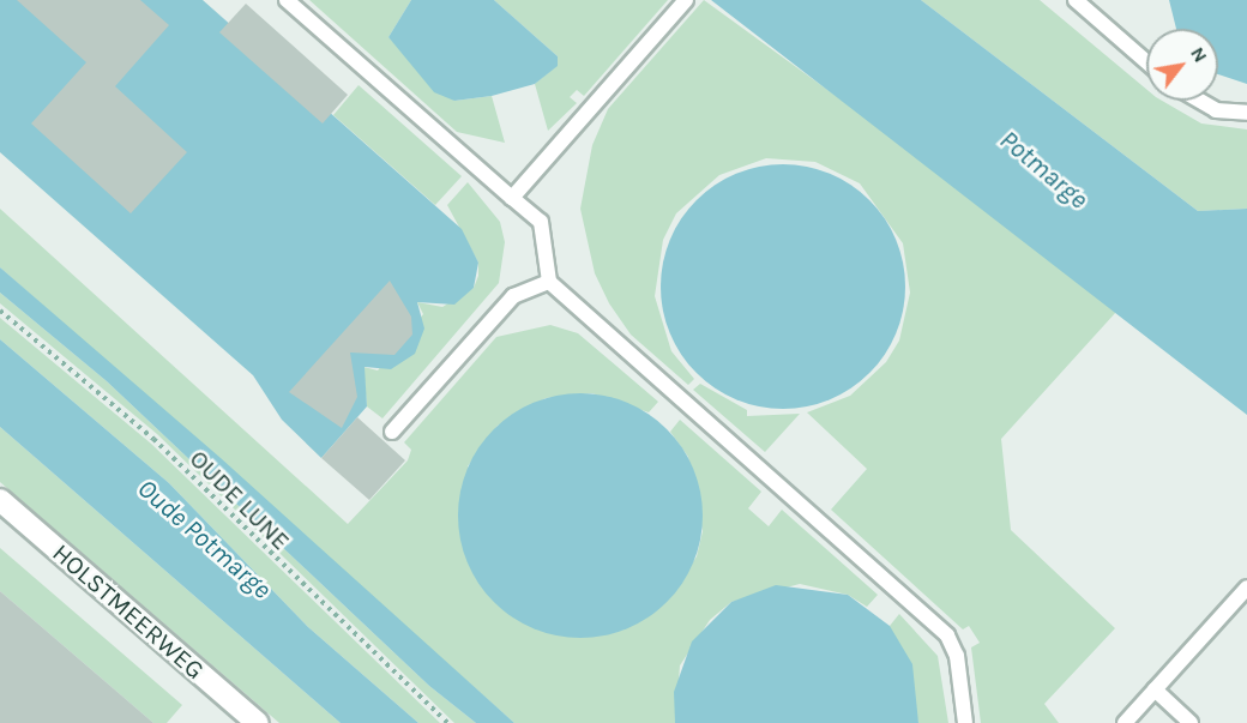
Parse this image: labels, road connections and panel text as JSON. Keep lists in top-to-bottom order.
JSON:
{
  "streets": {
    "street": ["HOLSTMEERWEG"],
    "path": ["OUDE LUNE"]
  },
  "water": ["Potmarge", "Oude Potmarge"],
  "north": "top right"
}
